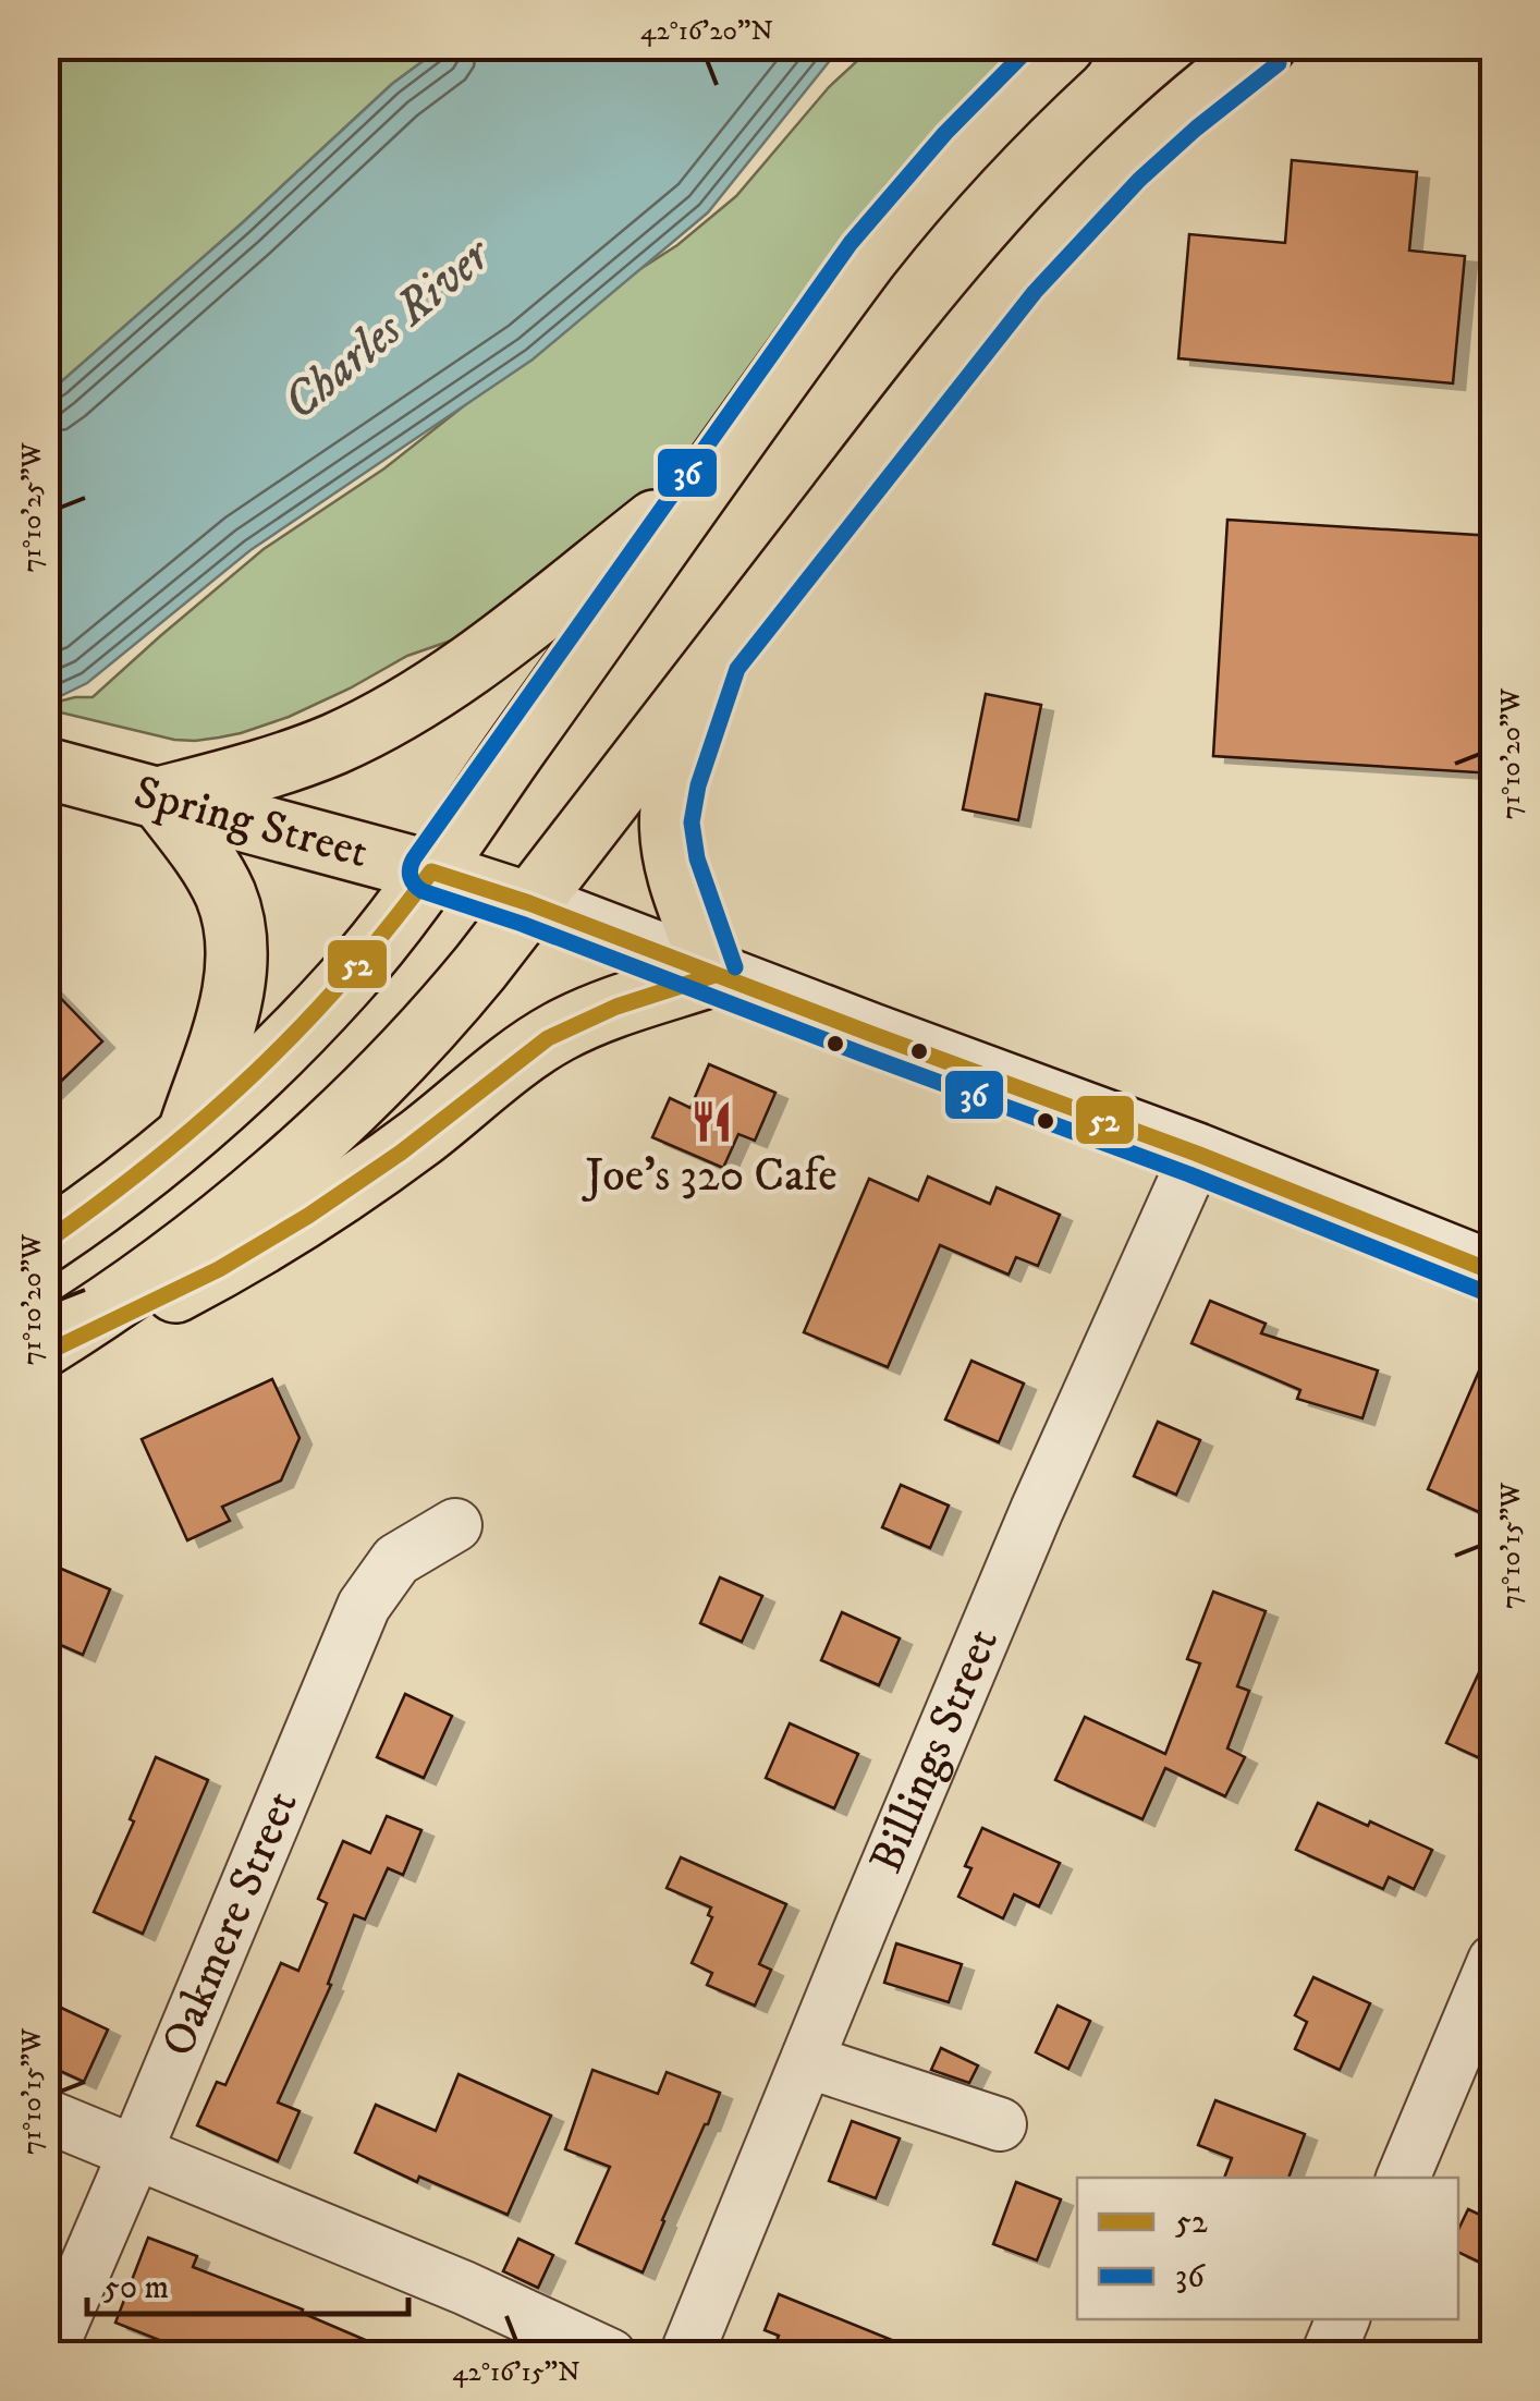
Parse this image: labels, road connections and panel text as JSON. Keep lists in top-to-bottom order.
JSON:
{
  "streets": {
    "main road": ["Spring Street"],
    "street": ["Billings Street", "Oakmere Street"]
  },
  "crossings": [
    ["Spring Street", "Billings Street"]
  ],
  "water": ["Charles River"],
  "places": {
    "restaurant": ["Joe’s 320 Cafe"]
  },
  "lines": ["transit line 36", "transit line 52"],
  "legend": ["52", "36"],
  "scale_bar": "50 m",
  "coordinates": [
    "42°16'20\"N",
    "71°10'25\"W",
    "71°10'20\"W",
    "71°10'15\"W",
    "42°16'15\"N"
  ]
}
